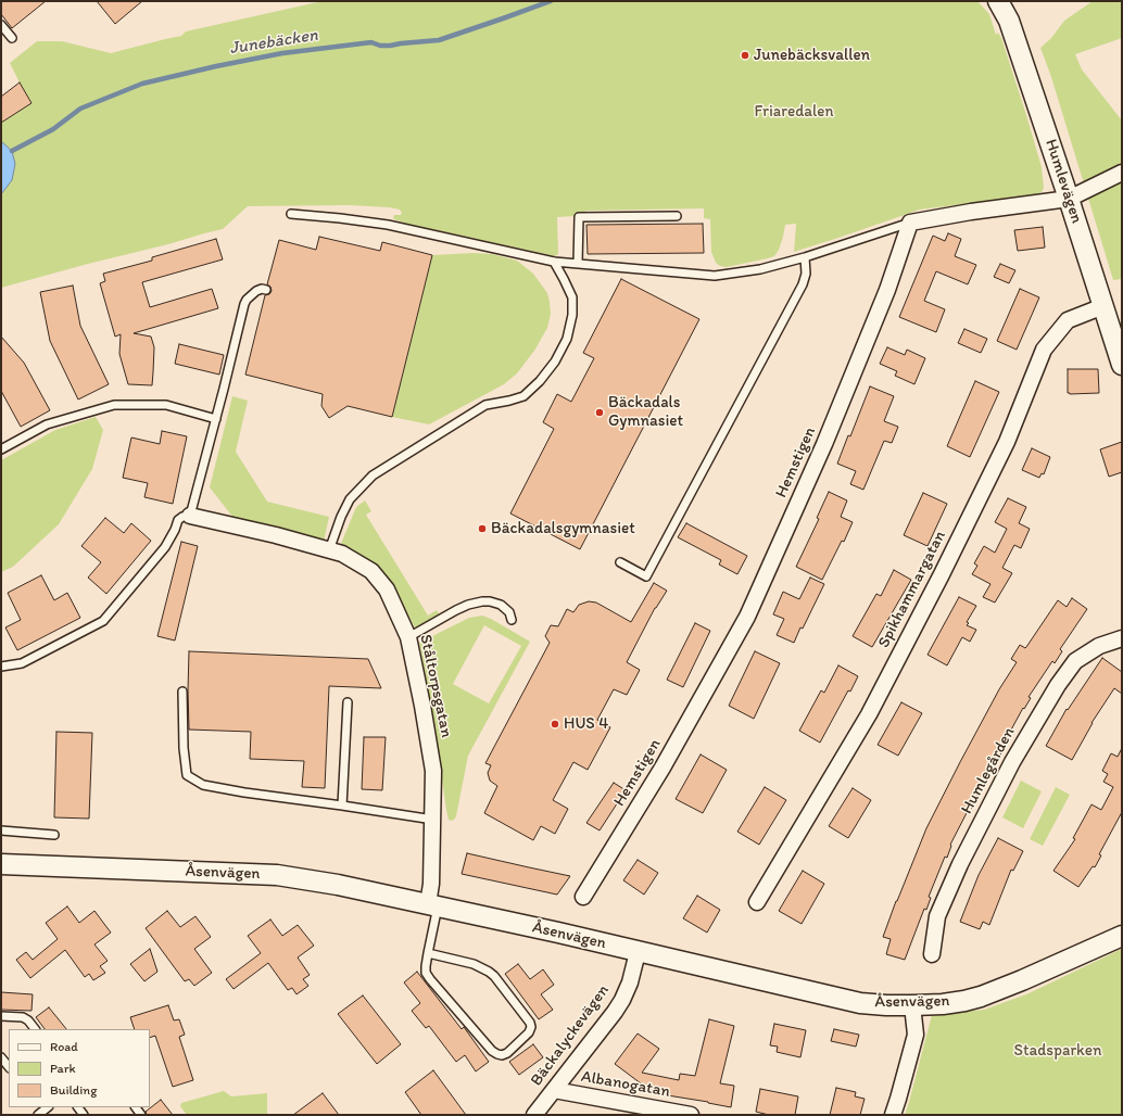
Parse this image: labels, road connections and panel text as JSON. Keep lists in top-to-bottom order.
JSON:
{
  "streets": {
    "street": [
      "Humlevägen",
      "Hemstigen",
      "Spikhammargatan",
      "Ståltorpsgatan",
      "Humlegården",
      "Åsenvägen",
      "Bäckalyckevägen",
      "Albanogatan"
    ]
  },
  "crossings": [
    ["Humlevägen", "Spikhammargatan"],
    ["Ståltorpsgatan", "Åsenvägen"],
    ["Åsenvägen", "Bäckalyckevägen"],
    ["Bäckalyckevägen", "Albanogatan"]
  ],
  "water": ["Junebäcken"],
  "parks": ["Friaredalen", "Stadsparken"],
  "places": [
    "Junebäcksvallen",
    "Bäckadals Gymnasiet",
    "Bäckadalsgymnasiet",
    "HUS 4"
  ],
  "legend": ["Road", "Park", "Building"]
}
